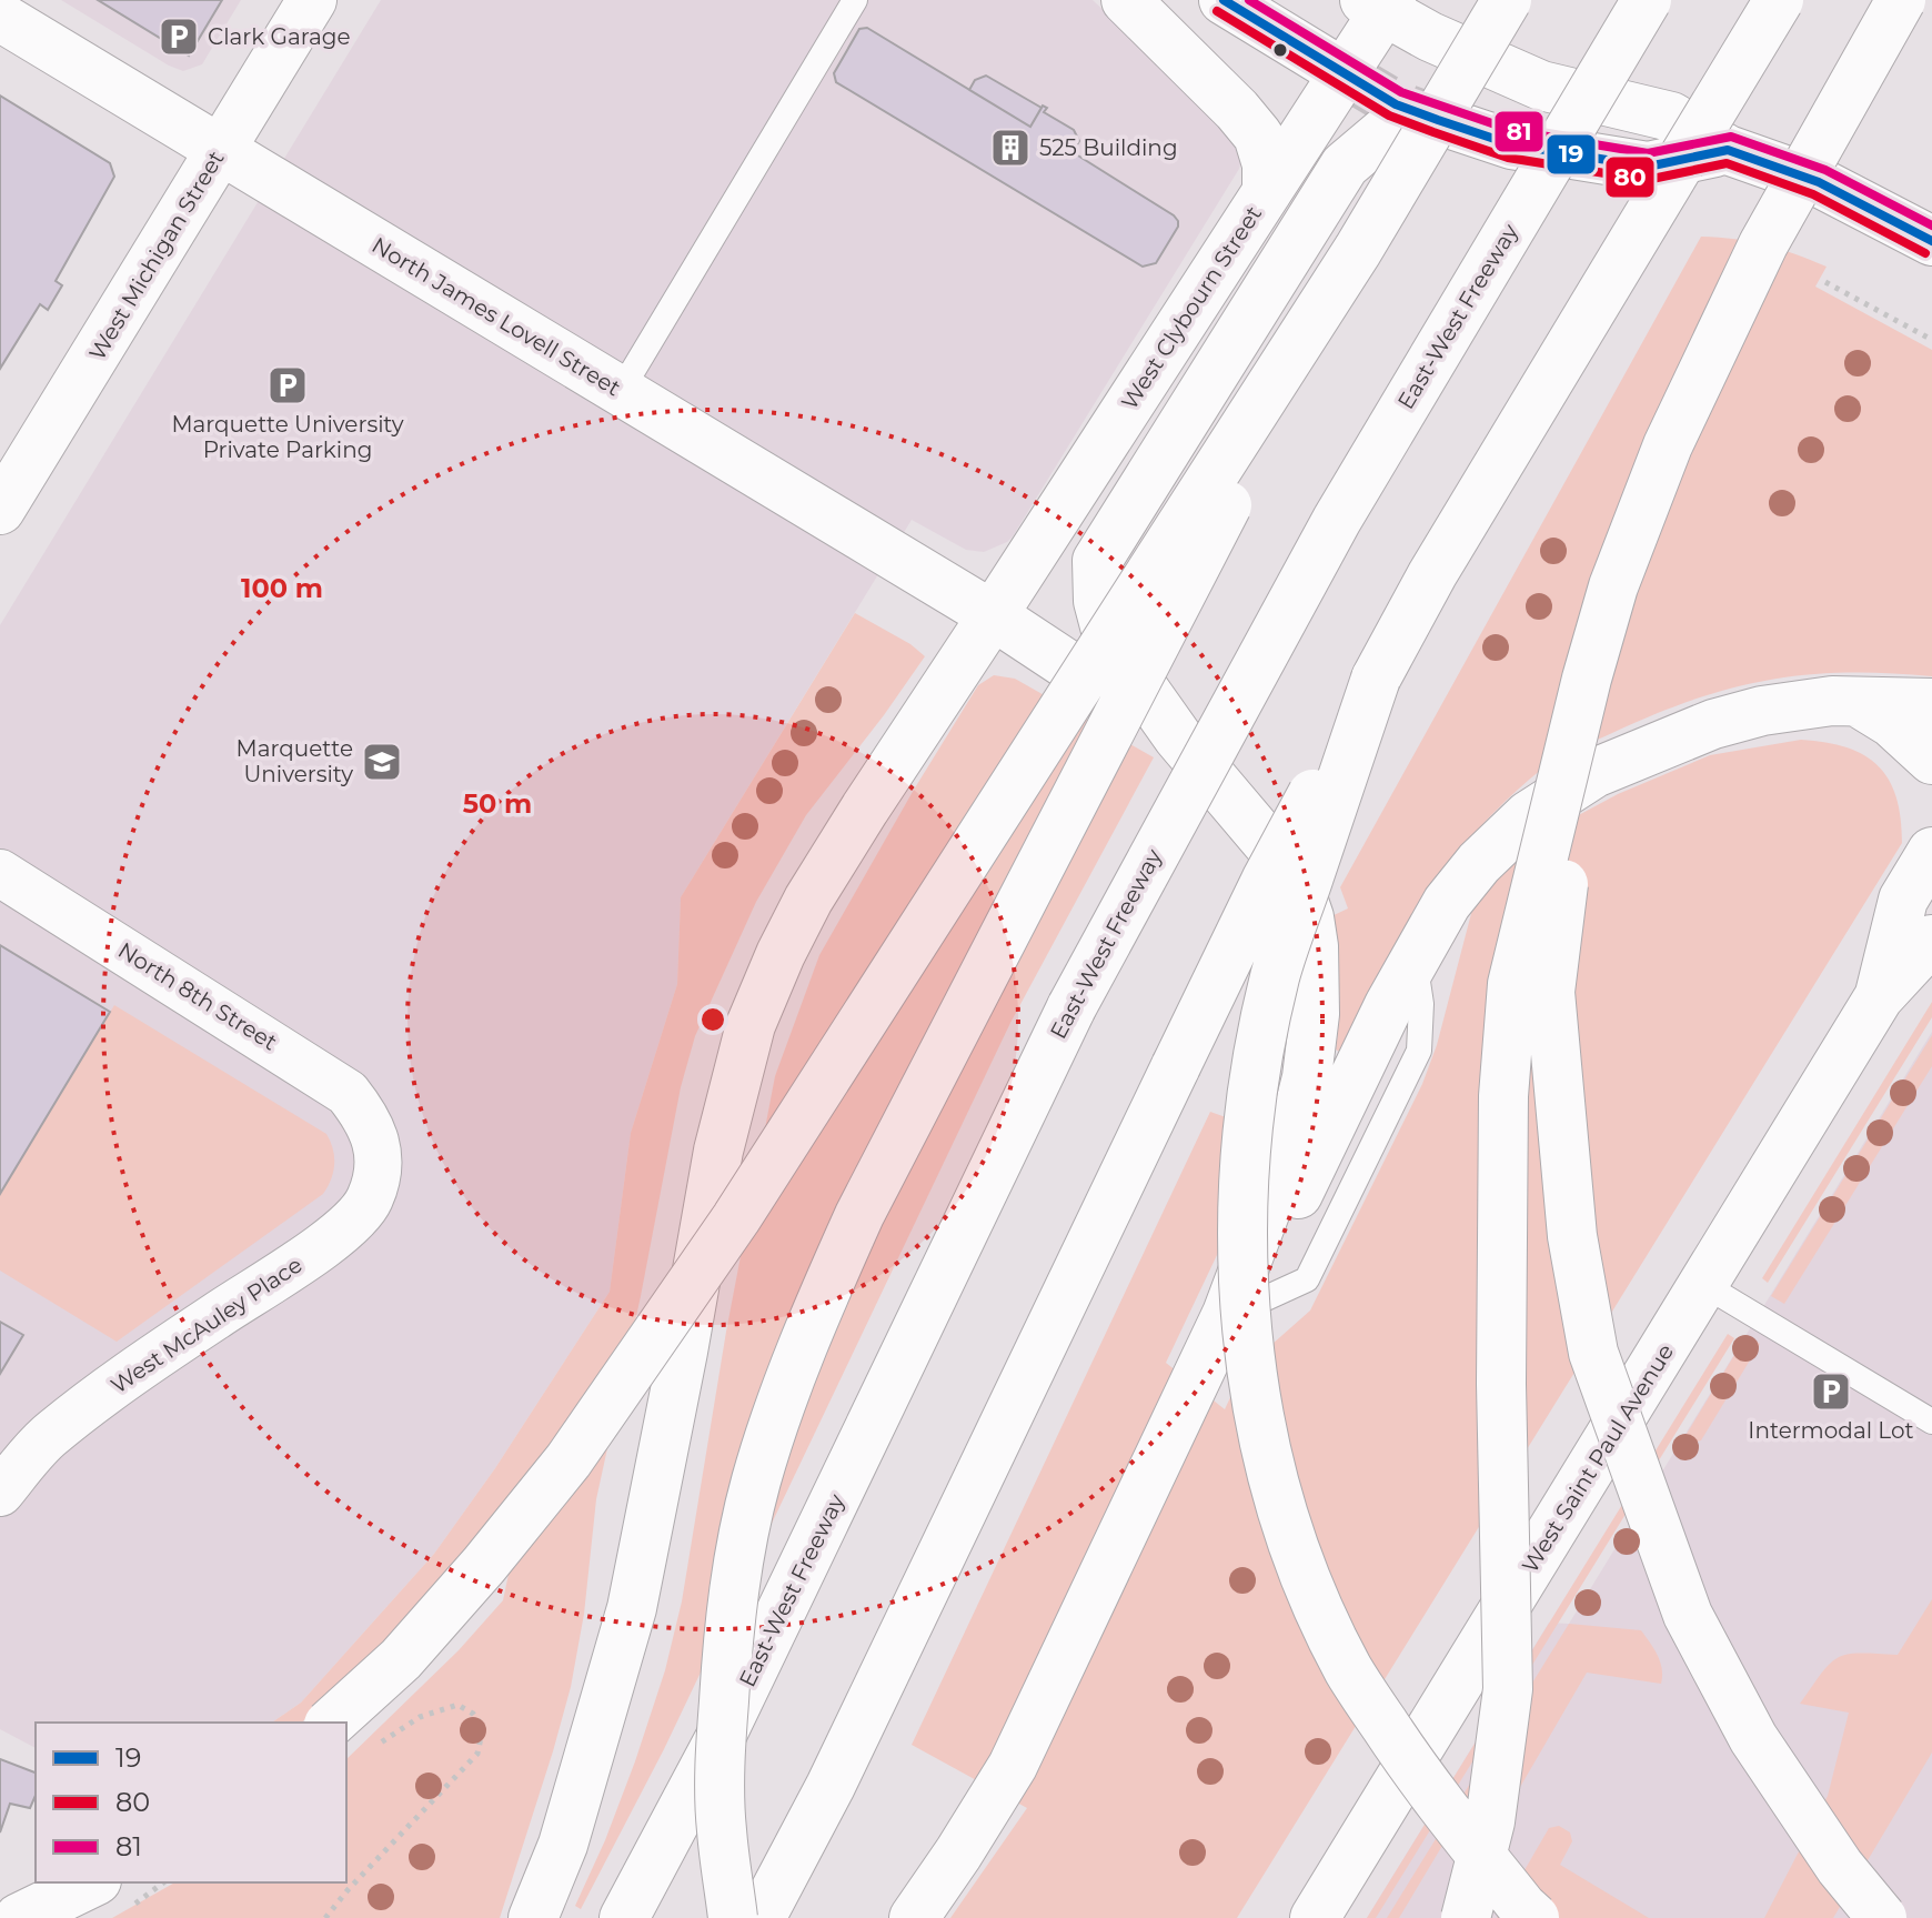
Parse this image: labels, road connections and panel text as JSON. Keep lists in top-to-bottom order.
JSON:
{
  "streets": {
    "main road": [
      "West Michigan Street",
      "West Clybourn Street",
      "North James Lovell Street",
      "East-West Freeway",
      "West Saint Paul Avenue"
    ],
    "street": ["North 8th Street", "West McAuley Place"]
  },
  "crossings": [
    ["West Michigan Street", "North James Lovell Street"],
    ["West Clybourn Street", "North James Lovell Street"],
    ["North 8th Street", "West McAuley Place"]
  ],
  "places": {
    "parking": ["Clark Garage", "Marquette University Private Parking", "Intermodal Lot"],
    "building": ["525 Building"],
    "school or university": ["Marquette University"]
  },
  "lines": ["transit line 19", "transit line 81", "transit line 80"],
  "legend": ["19", "80", "81"],
  "rings": ["100 m", "50 m"]
}
